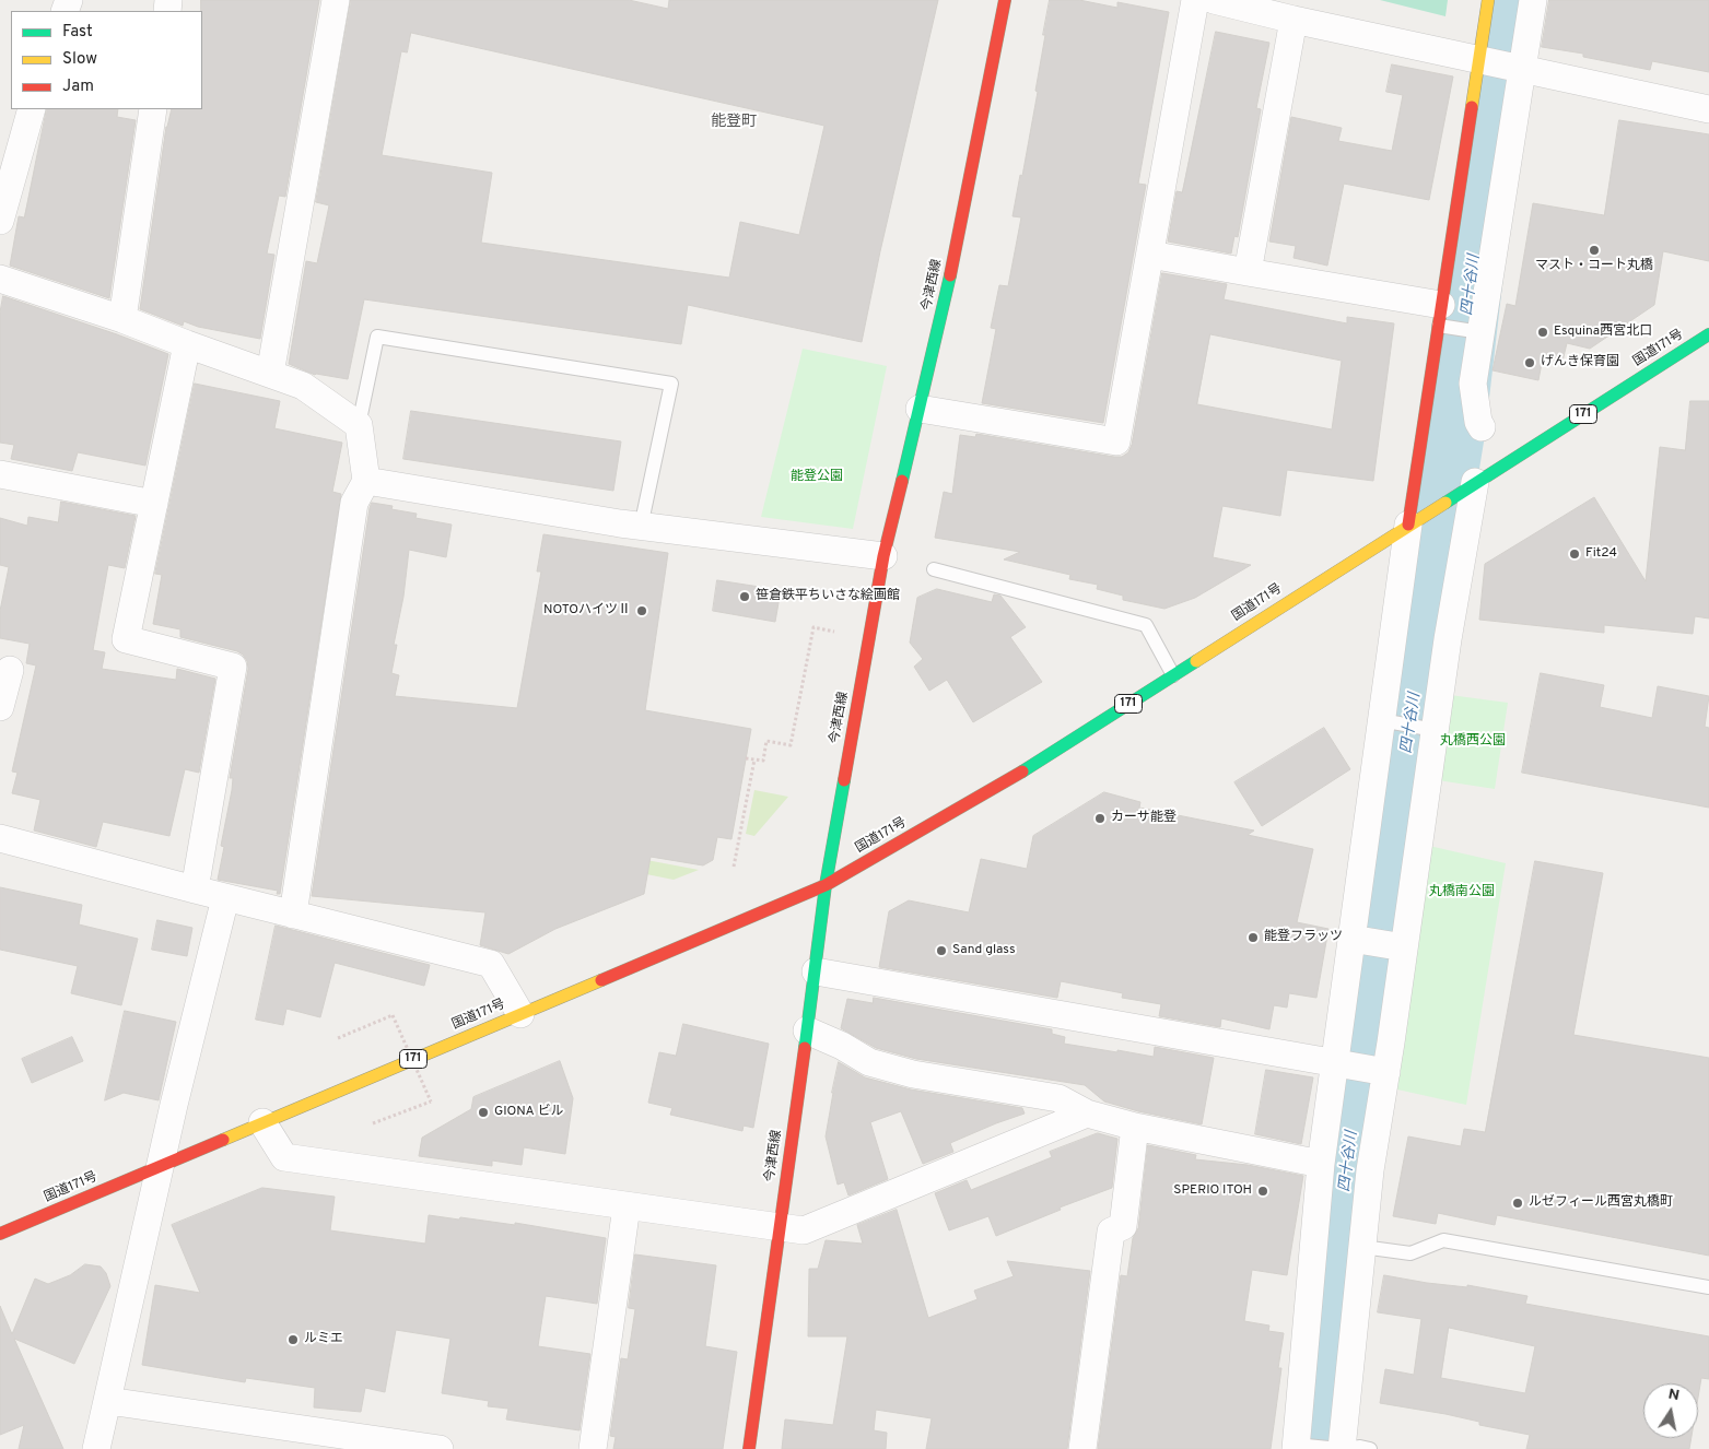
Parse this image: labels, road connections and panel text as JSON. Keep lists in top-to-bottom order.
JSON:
{
  "streets": {
    "main road": ["今津西線", "国道171号", "171"]
  },
  "crossings": [
    ["今津西線", "国道171号"]
  ],
  "districts": ["能登町"],
  "water": ["四十谷川"],
  "parks": ["能登公園", "丸橋西公園", "丸橋南公園"],
  "places": [
    "マスト・コート丸橋",
    "Esquina西宮北口",
    "げんき保育園",
    "Fit24",
    "笹倉鉄平ちいさな絵画館",
    "NOTOハイツⅡ",
    "カーサ能登",
    "能登フラッツ",
    "Sand glass",
    "GIONA ビル",
    "SPERIO ITOH",
    "ルゼフィール西宮丸橋町",
    "ルミエ"
  ],
  "legend": ["Fast", "Slow", "Jam"],
  "north": "top"
}
